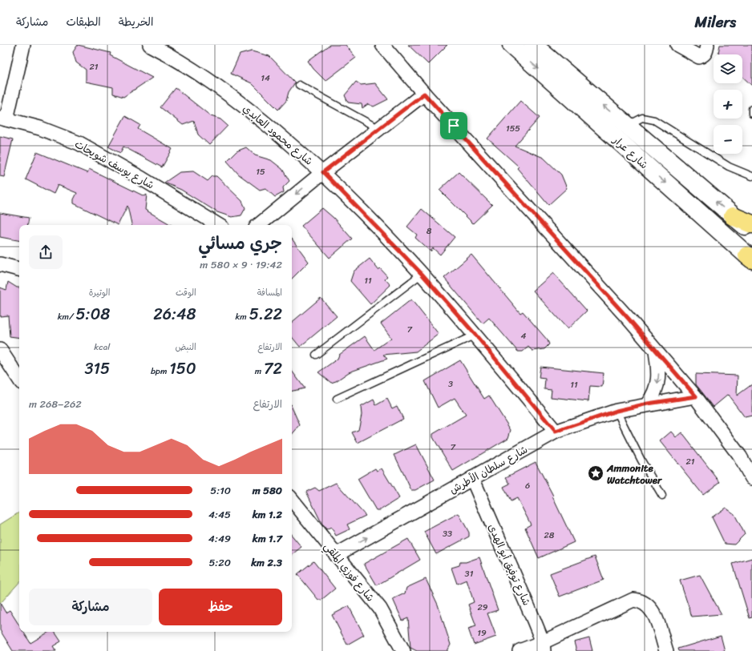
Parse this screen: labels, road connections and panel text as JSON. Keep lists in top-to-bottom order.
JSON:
{
  "streets": {
    "main road": ["شارع عرار"],
    "street": [
      "شارع محمود العابدي",
      "شارع يوسف شويحات",
      "شارع سلطان الأطرش",
      "شارع توفيق أبو الهدى",
      "شارع فوزي الملقي"
    ]
  },
  "crossings": [
    ["شارع محمود العابدي", "شارع سلطان الأطرش"],
    ["شارع سلطان الأطرش", "شارع توفيق أبو الهدى"],
    ["شارع سلطان الأطرش", "شارع فوزي الملقي"]
  ],
  "one_way": ["شارع سلطان الأطرش"],
  "places": {
    "place": ["Ammonite Watchtower"]
  },
  "house_numbers": [
    "21",
    "14",
    "155",
    "15",
    "8",
    "11",
    "7",
    "4",
    "3",
    "11",
    "7",
    "21",
    "6",
    "33",
    "28",
    "31",
    "29",
    "19"
  ],
  "page": {
    "header": "Milers",
    "nav": ["الخريطة", "الطبقات", "مشاركة"],
    "map_buttons": ["+", "−"],
    "heading": ["جري مسائي", "19:42 · 9 × 580 m"],
    "stats": [
      ["المسافة", "5.22 km"],
      ["الوقت", "26:48"],
      ["الوتيرة", "5:08 /km"],
      ["الارتفاع", "72 m"],
      ["النبض", "150 bpm"],
      ["kcal", "315"]
    ],
    "chart": ["الارتفاع", "262–268 m"],
    "list": [
      {
        "name": "580 m",
        "note": "5:10"
      },
      {
        "name": "1.2 km",
        "note": "4:45"
      },
      {
        "name": "1.7 km",
        "note": "4:49"
      },
      {
        "name": "2.3 km",
        "note": "5:20"
      }
    ],
    "buttons": ["حفظ", "مشاركة"]
  }
}
